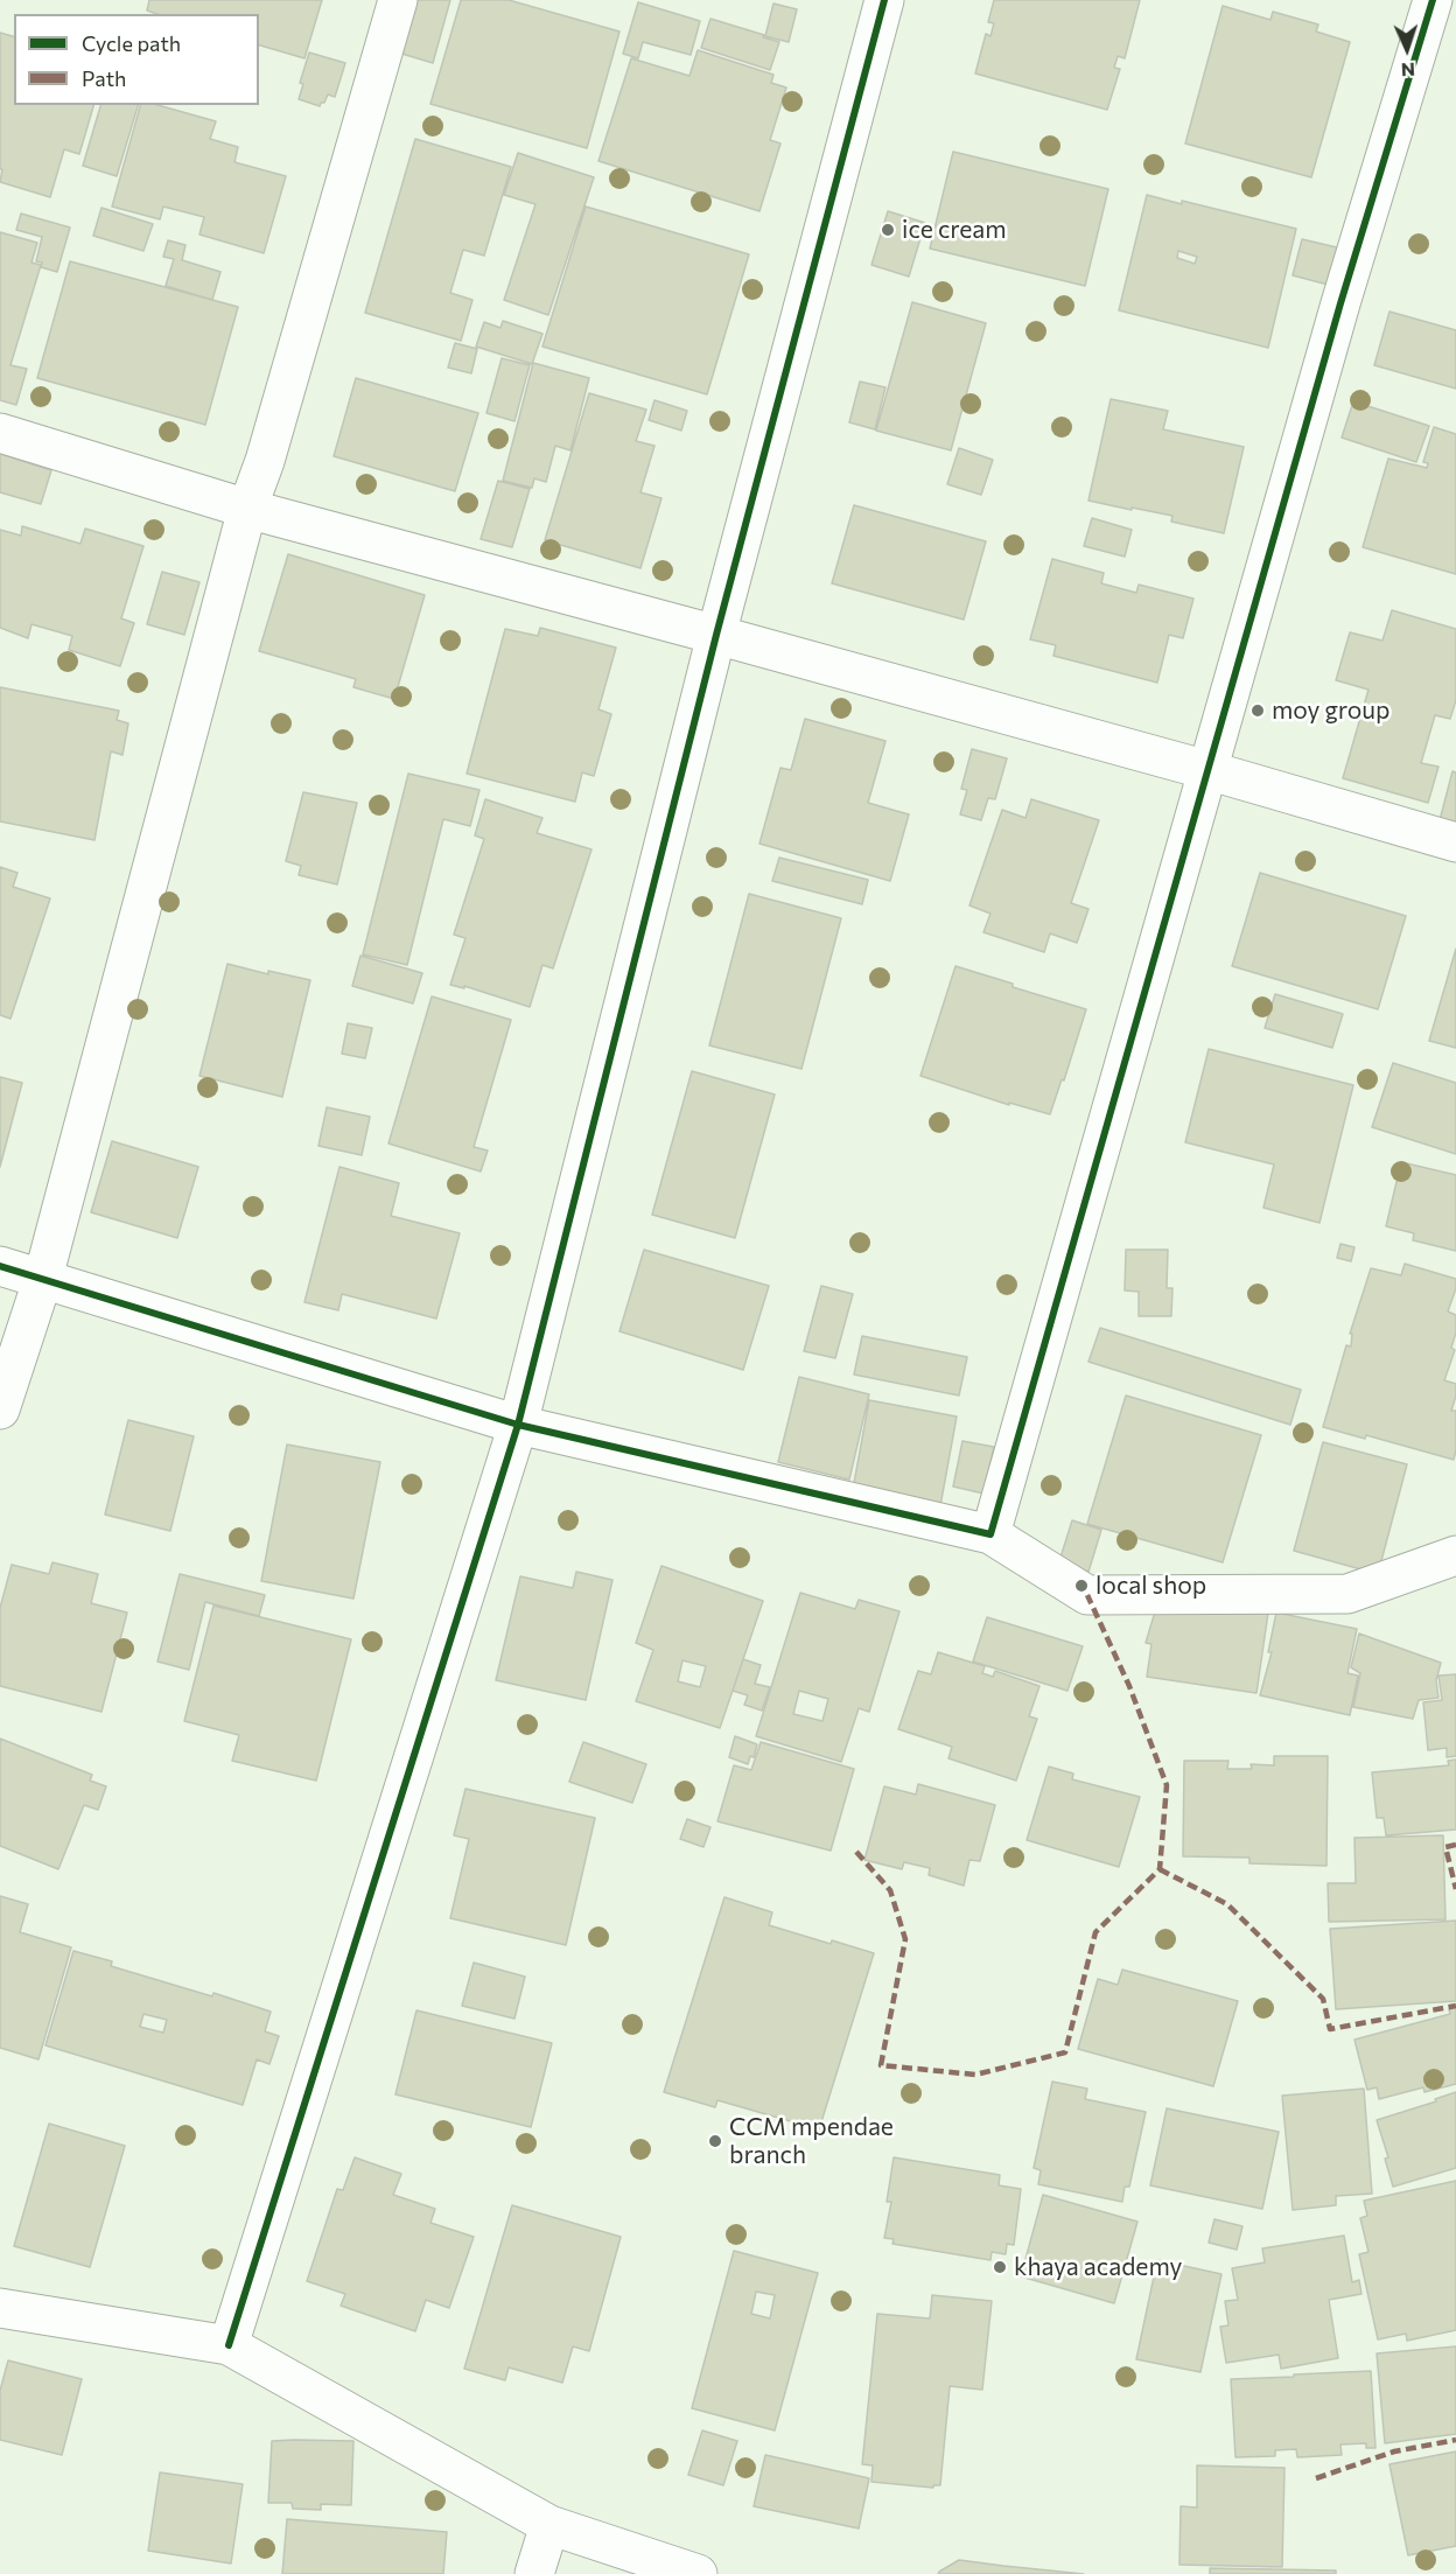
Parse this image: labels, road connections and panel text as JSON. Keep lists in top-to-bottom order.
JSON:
{
  "places": [
    "ice cream",
    "moy group",
    "local shop",
    "CCM mpendae branch",
    "khaya academy"
  ],
  "legend": ["Cycle path", "Path"],
  "north": "bottom"
}
